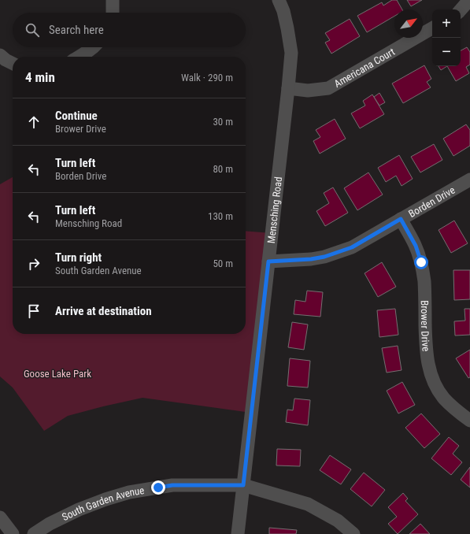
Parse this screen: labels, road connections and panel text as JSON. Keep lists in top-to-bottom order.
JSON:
{
  "streets": {
    "street": [
      "Americana Court",
      "Borden Drive",
      "Mensching Road",
      "Brower Drive",
      "South Garden Avenue"
    ]
  },
  "crossings": [
    ["Americana Court", "Mensching Road"],
    ["Borden Drive", "Mensching Road"],
    ["Borden Drive", "Brower Drive"],
    ["Mensching Road", "South Garden Avenue"]
  ],
  "parks": ["Goose Lake Park"],
  "north": "top right",
  "page": {
    "map_buttons": ["+", "−"],
    "search": "Search here",
    "heading": ["4 min", "Walk · 290 m"],
    "list": [
      ["Continue", "Brower Drive", "30 m"],
      ["Turn left", "Borden Drive", "80 m"],
      ["Turn left", "Mensching Road", "130 m"],
      ["Turn right", "South Garden Avenue", "50 m"],
      "Arrive at destination"
    ]
  }
}
